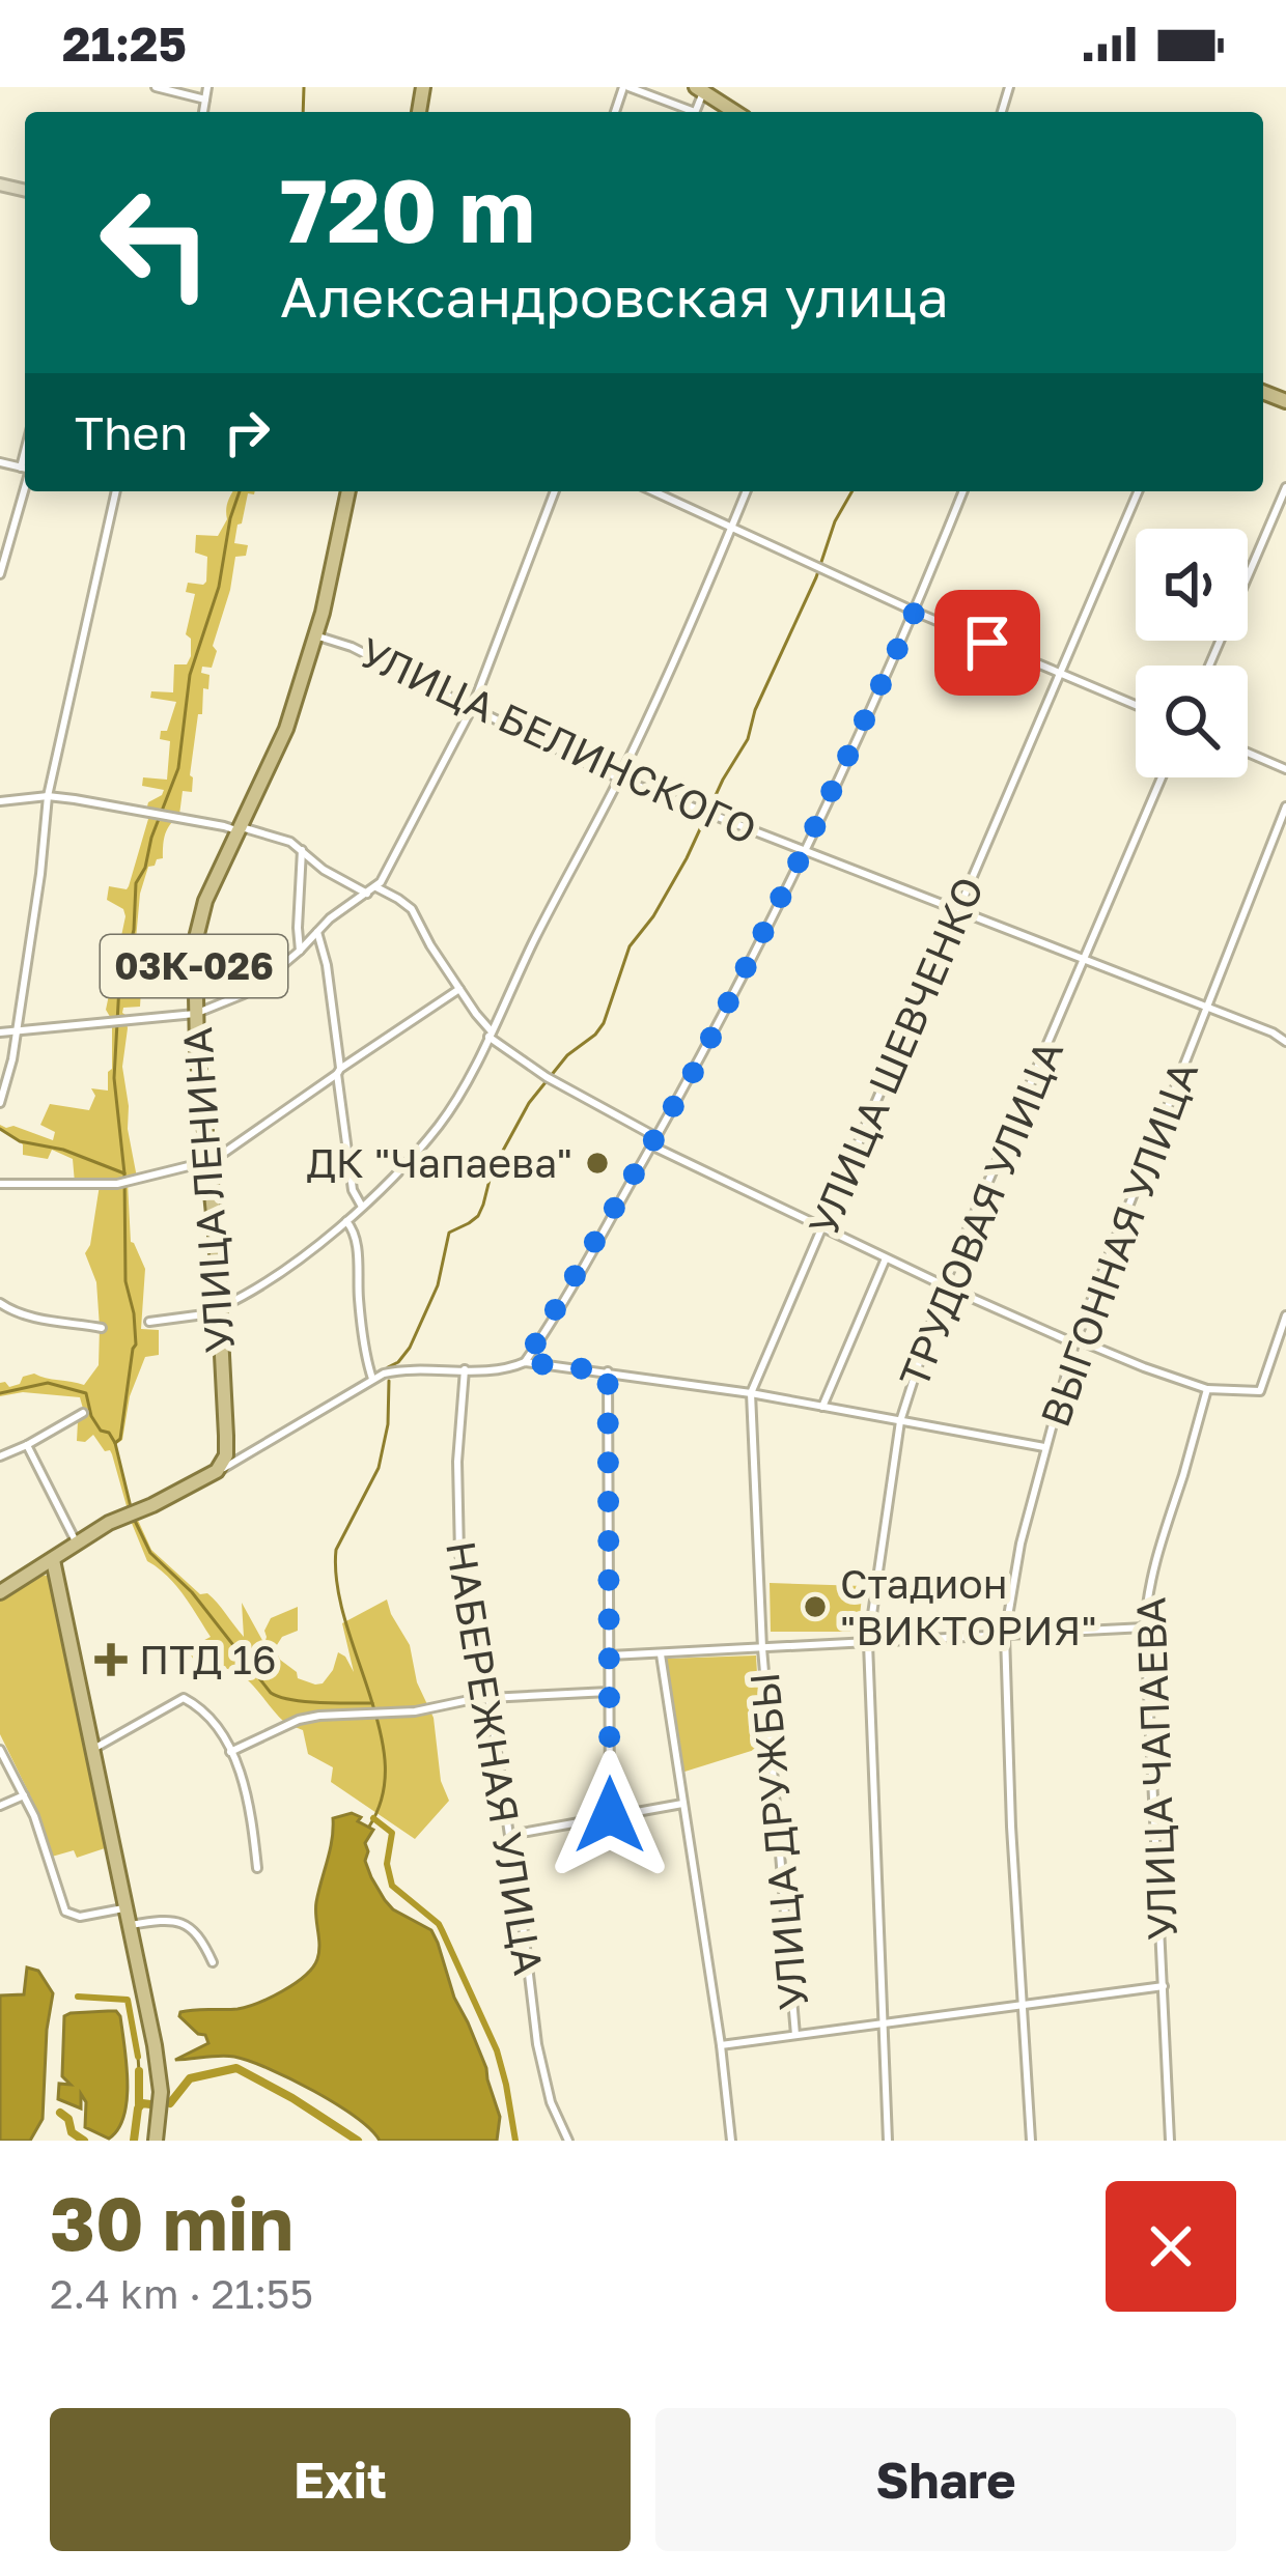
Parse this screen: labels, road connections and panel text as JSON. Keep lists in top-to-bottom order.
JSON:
{
  "streets": {
    "main road": ["03К-026", "УЛИЦА ЛЕНИНА"],
    "street": [
      "УЛИЦА БЕЛИНСКОГО",
      "УЛИЦА ШЕВЧЕНКО",
      "ТРУДОВАЯ УЛИЦА",
      "ВЫГОННАЯ УЛИЦА",
      "НАБЕРЕЖНАЯ УЛИЦА",
      "УЛИЦА ЧАПАЕВА",
      "УЛИЦА ДРУЖБЫ"
    ]
  },
  "crossings": [
    ["УЛИЦА БЕЛИНСКОГО", "УЛИЦА ШЕВЧЕНКО"],
    ["УЛИЦА БЕЛИНСКОГО", "УЛИЦА ЛЕНИНА"],
    ["УЛИЦА БЕЛИНСКОГО", "ТРУДОВАЯ УЛИЦА"],
    ["УЛИЦА БЕЛИНСКОГО", "ВЫГОННАЯ УЛИЦА"],
    ["УЛИЦА ШЕВЧЕНКО", "УЛИЦА ДРУЖБЫ"]
  ],
  "places": {
    "other": ["ДК \"Чапаева\"", "Стадион \"ВИКТОРИЯ\""],
    "health": ["ПТД 16"]
  },
  "page": {
    "status": "21:25",
    "turn": ["720 m", "Александровская улица"],
    "then": "Then",
    "heading": ["30 min", "2.4 km · 21:55"],
    "buttons": ["Exit", "Share"]
  }
}
